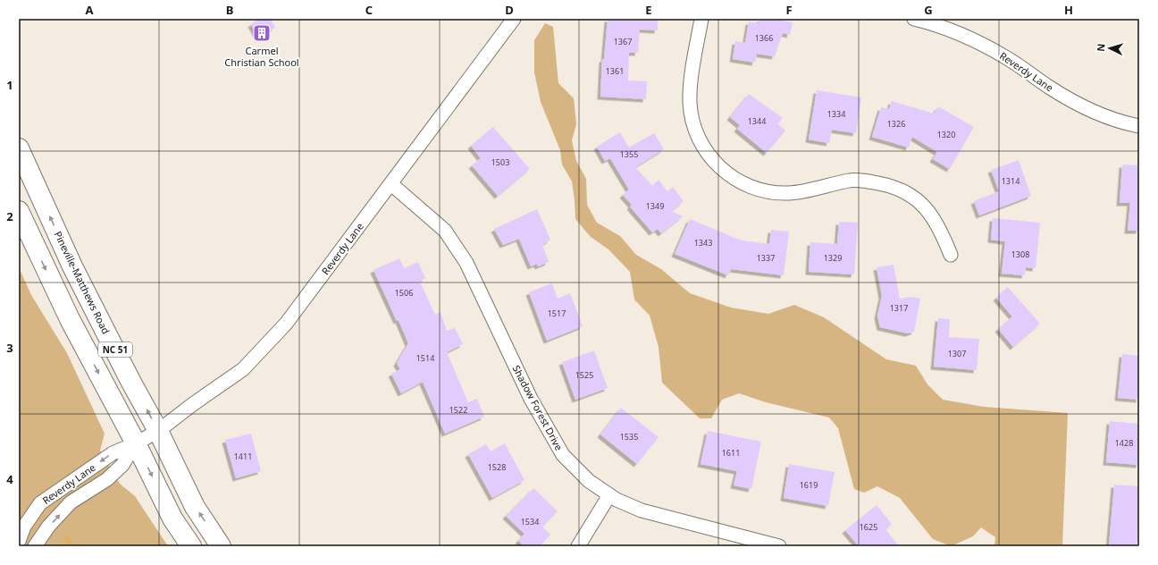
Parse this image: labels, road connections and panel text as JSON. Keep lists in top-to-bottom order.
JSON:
{
  "streets": {
    "main road": ["Pineville-Matthews Road", "NC 51"],
    "street": ["Reverdy Lane", "Shadow Forest Drive"]
  },
  "crossings": [
    ["Reverdy Lane", "Pineville-Matthews Road"],
    ["Reverdy Lane", "NC 51"],
    ["Reverdy Lane", "Shadow Forest Drive"]
  ],
  "places": {
    "building": ["Carmel Christian School"]
  },
  "house_numbers": [
    "1366",
    "1367",
    "1361",
    "1334",
    "1344",
    "1326",
    "1320",
    "1355",
    "1503",
    "1314",
    "1349",
    "1343",
    "1308",
    "1337",
    "1329",
    "1506",
    "1317",
    "1517",
    "1307",
    "1514",
    "1525",
    "1522",
    "1535",
    "1428",
    "1611",
    "1411",
    "1528",
    "1619",
    "1534",
    "1625"
  ],
  "north": "left",
  "grid": {
    "columns": [
      "A",
      "B",
      "C",
      "D",
      "E",
      "F",
      "G",
      "H"
    ],
    "rows": [
      "1",
      "2",
      "3",
      "4"
    ]
  }
}
